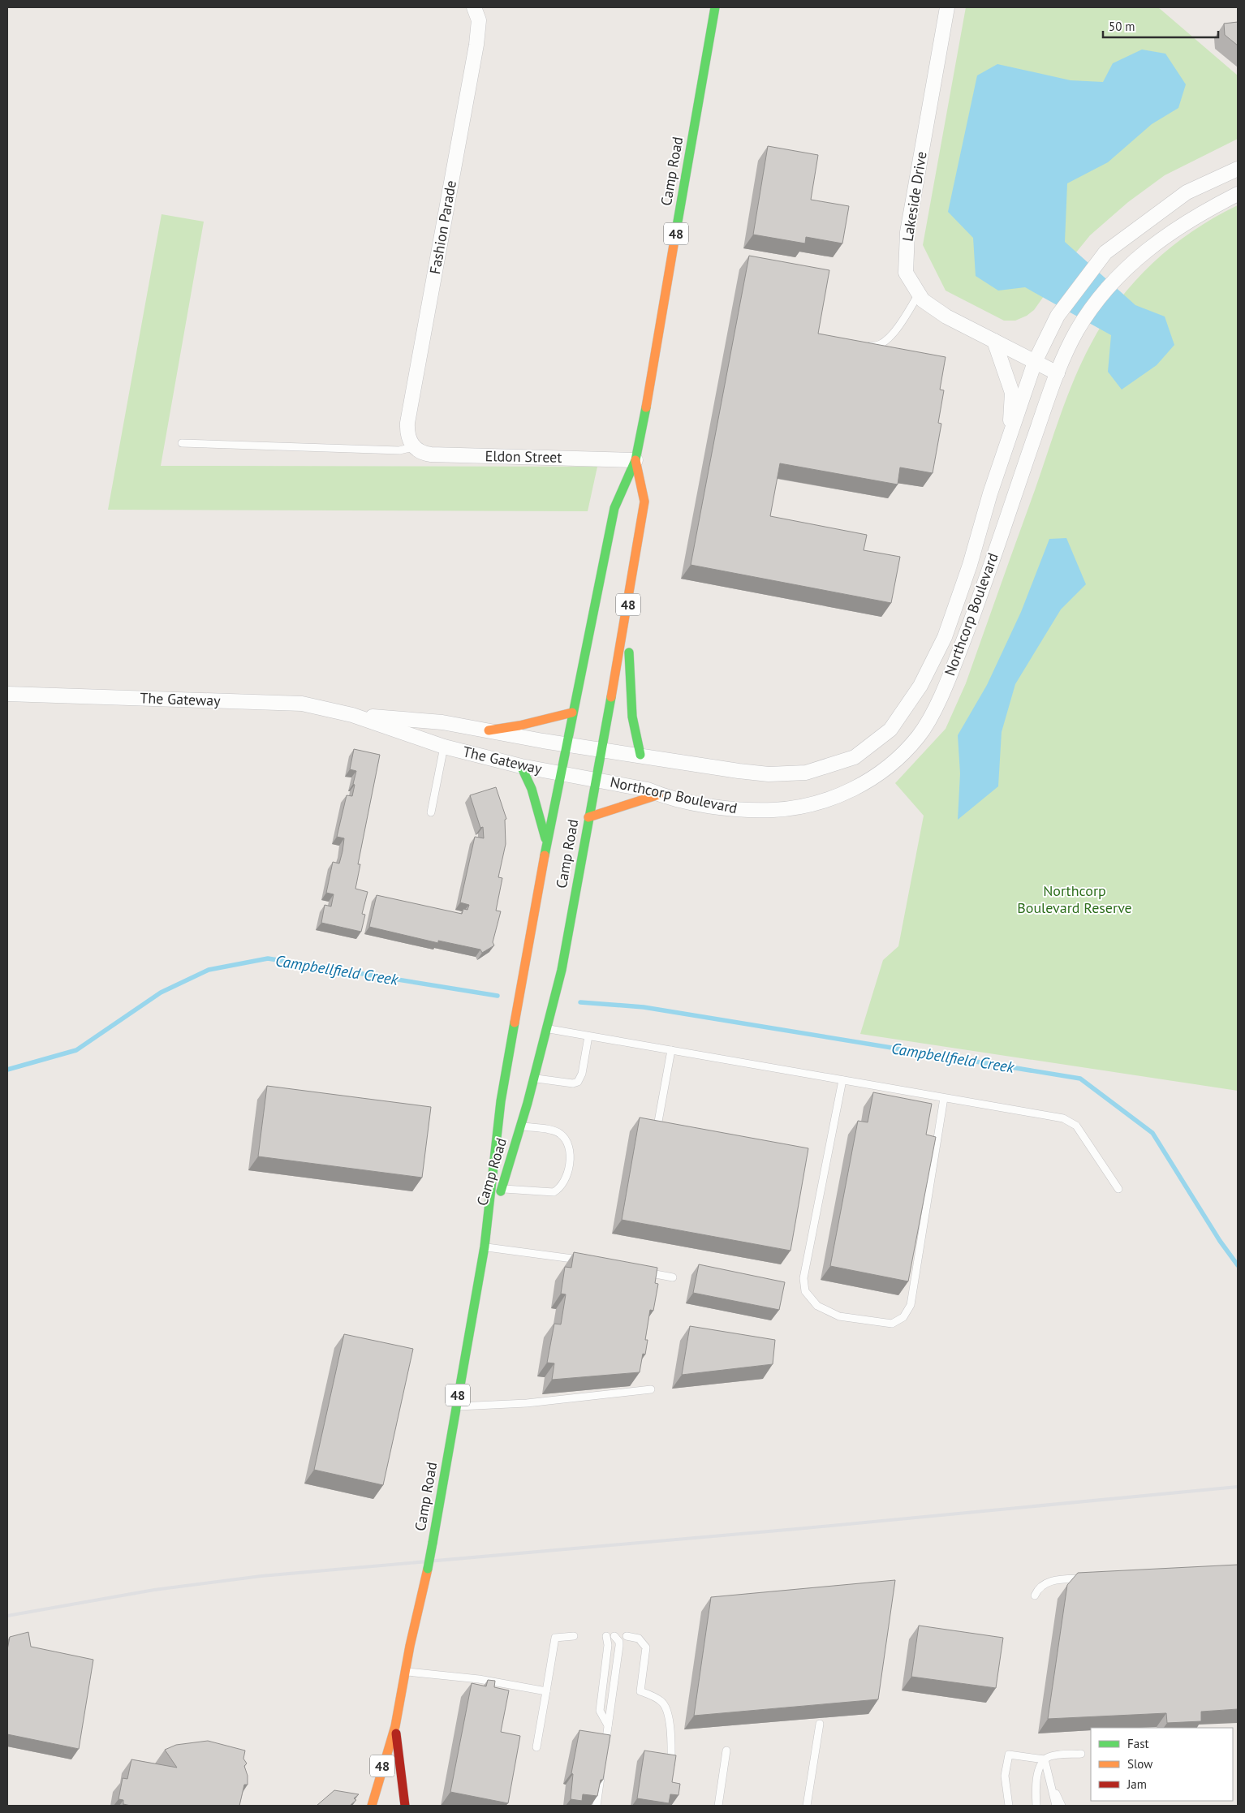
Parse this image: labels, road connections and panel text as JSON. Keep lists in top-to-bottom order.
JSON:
{
  "streets": {
    "main road": ["Camp Road", "48"],
    "street": [
      "Lakeside Drive",
      "Fashion Parade",
      "Eldon Street",
      "Northcorp Boulevard",
      "The Gateway"
    ]
  },
  "crossings": [
    ["Camp Road", "Eldon Street"],
    ["Camp Road", "Northcorp Boulevard"],
    ["Camp Road", "The Gateway"],
    ["Lakeside Drive", "Northcorp Boulevard"],
    ["Fashion Parade", "Eldon Street"],
    ["Northcorp Boulevard", "The Gateway"]
  ],
  "water": ["Campbellfield Creek"],
  "parks": ["Northcorp Boulevard Reserve"],
  "legend": ["Fast", "Slow", "Jam"],
  "scale_bar": "50 m"
}
